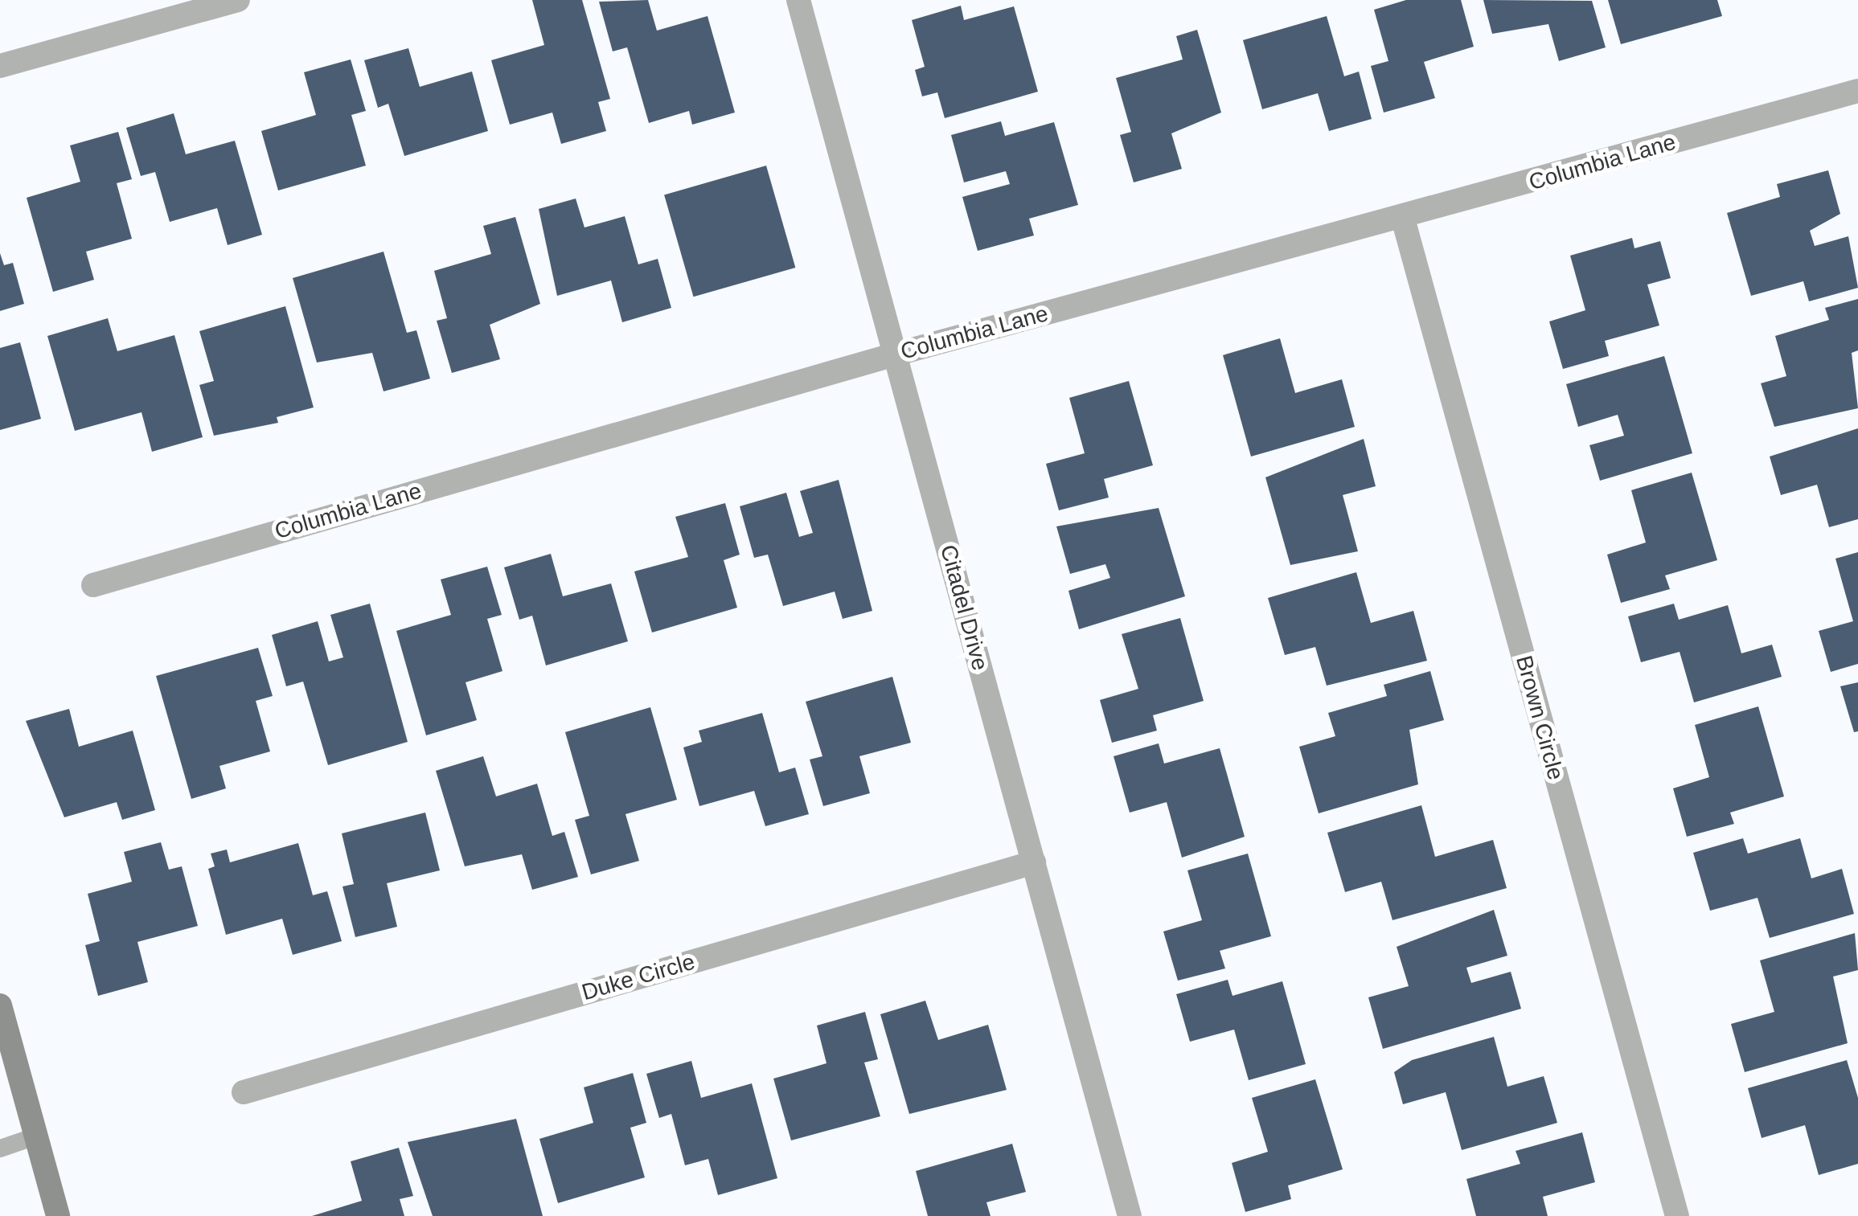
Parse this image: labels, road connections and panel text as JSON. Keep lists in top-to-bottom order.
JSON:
{
  "streets": {
    "street": [
      "Columbia Lane",
      "Citadel Drive",
      "Brown Circle",
      "Duke Circle"
    ]
  },
  "crossings": [
    ["Columbia Lane", "Citadel Drive"],
    ["Columbia Lane", "Brown Circle"],
    ["Citadel Drive", "Duke Circle"]
  ]
}
